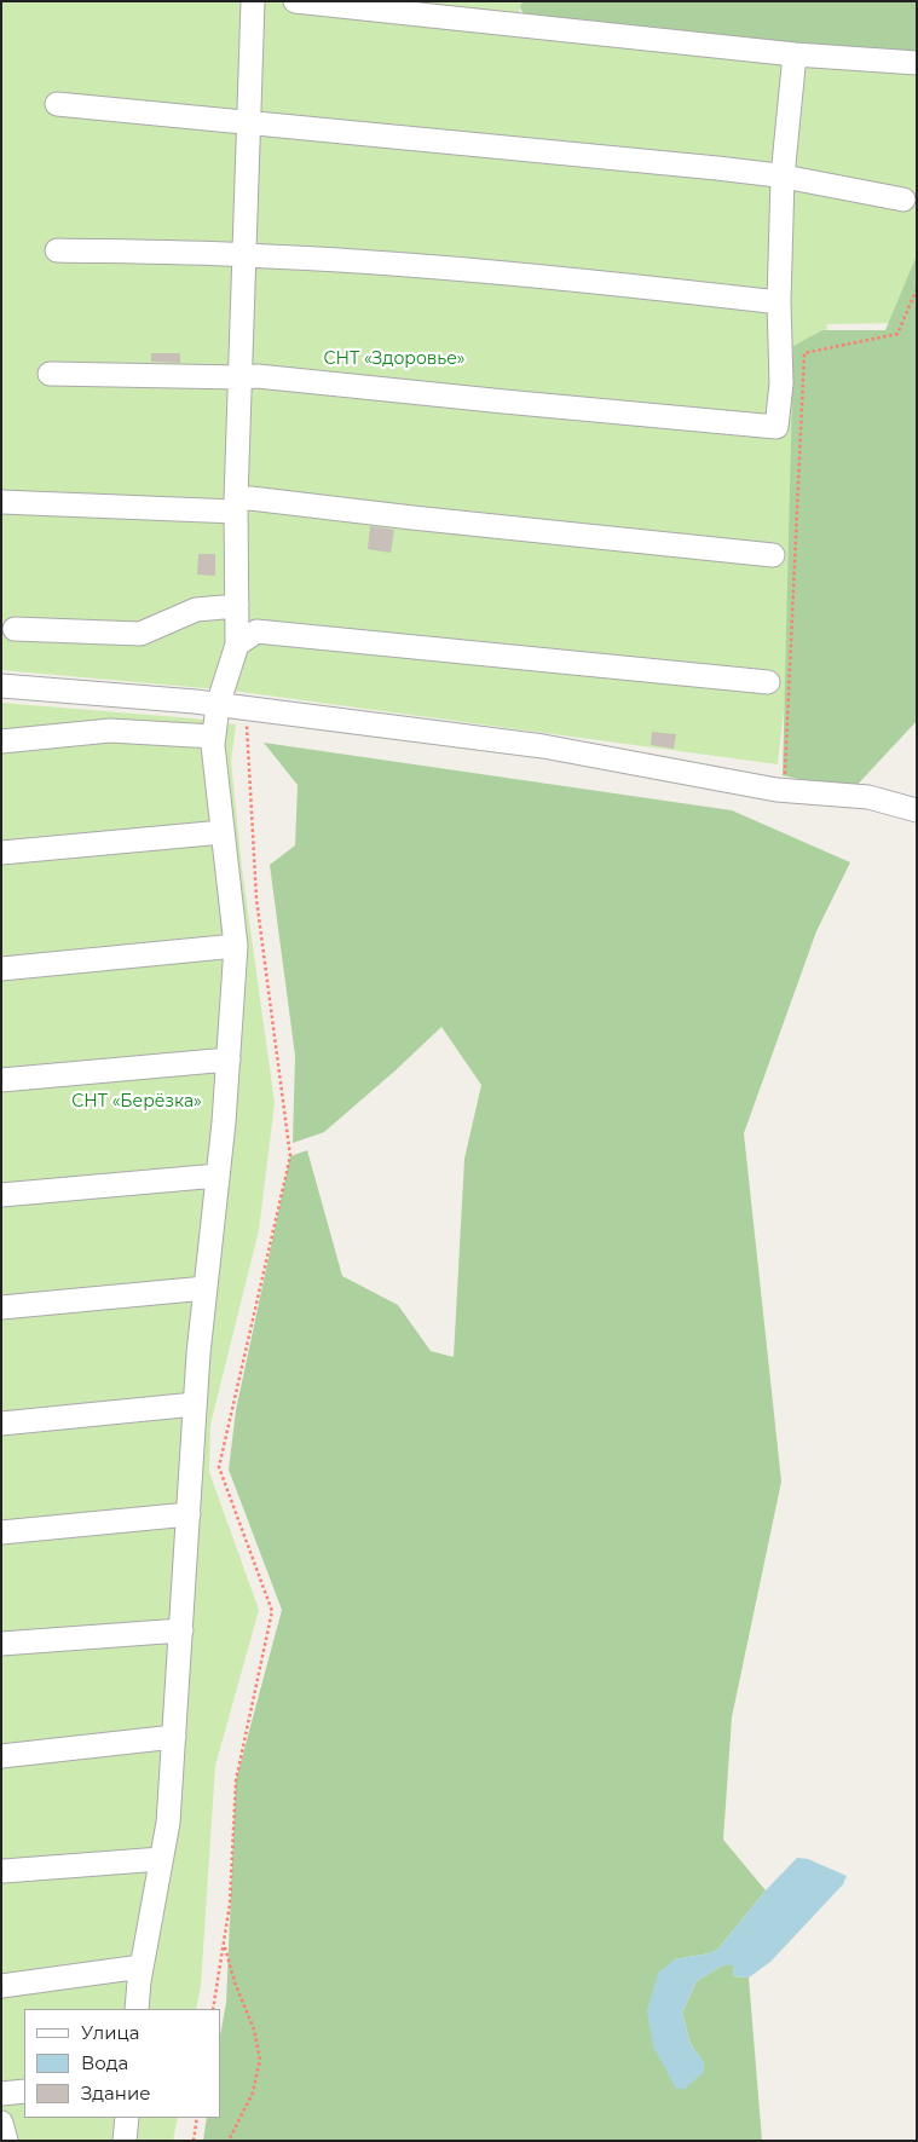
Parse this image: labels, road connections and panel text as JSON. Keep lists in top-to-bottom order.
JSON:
{
  "parks": ["СНТ «Здоровье»", "СНТ «Берёзка»"],
  "legend": ["Улица", "Вода", "Здание"]
}
